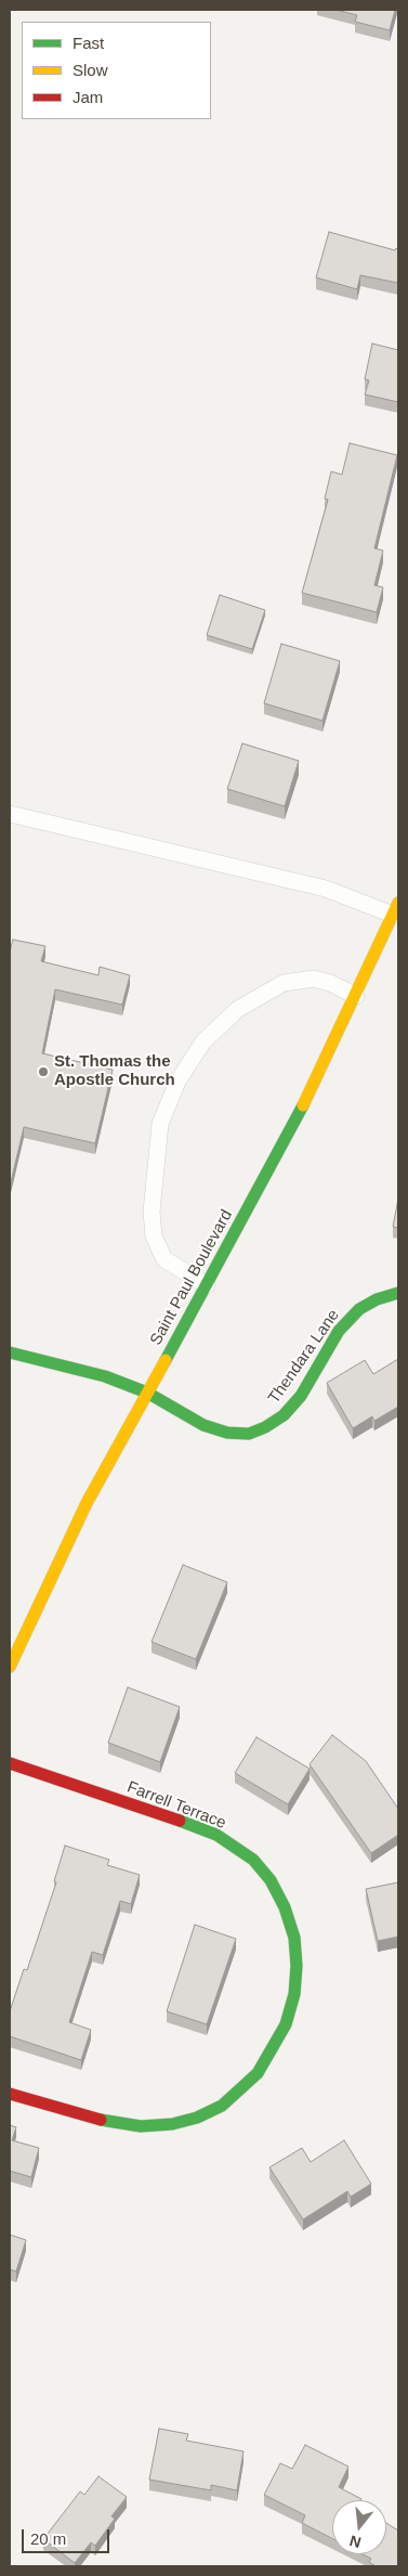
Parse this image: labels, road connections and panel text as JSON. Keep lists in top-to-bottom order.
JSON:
{
  "streets": {
    "street": ["Saint Paul Boulevard", "Thendara Lane", "Farrell Terrace"]
  },
  "crossings": [
    ["Saint Paul Boulevard", "Thendara Lane"]
  ],
  "places": ["St. Thomas the Apostle Church"],
  "legend": ["Fast", "Slow", "Jam"],
  "scale_bar": "20 m",
  "north": "bottom"
}
